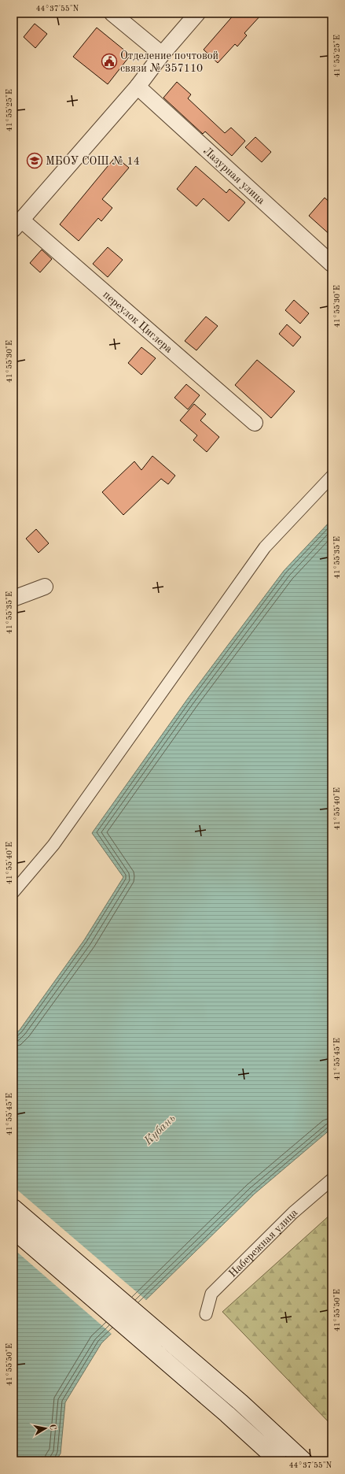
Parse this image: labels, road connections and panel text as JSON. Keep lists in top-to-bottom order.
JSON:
{
  "streets": {
    "street": ["Лазурная улица", "переулок Циглера", "Набережная улица"]
  },
  "water": ["Кубань"],
  "places": {
    "public building": ["Отделение почтовой связи № 357110"],
    "school or university": ["МБОУ СОШ № 14"]
  },
  "north": "right",
  "coordinates": [
    "44°37'55\"N",
    "41°55'25\"E",
    "41°55'30\"E",
    "41°55'35\"E",
    "41°55'40\"E",
    "41°55'45\"E",
    "41°55'50\"E"
  ]
}
